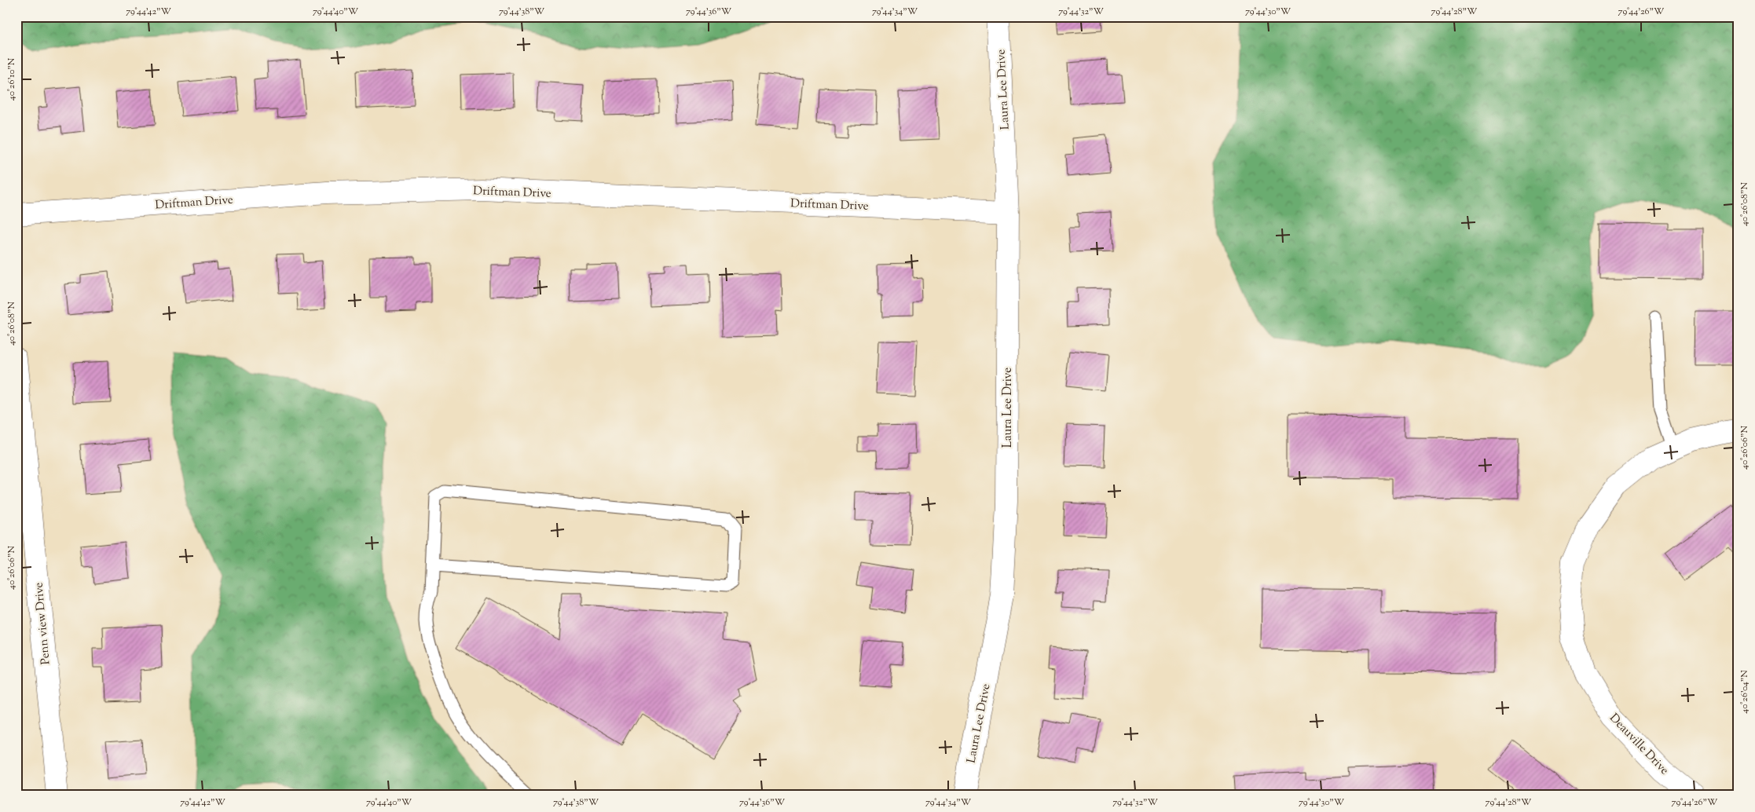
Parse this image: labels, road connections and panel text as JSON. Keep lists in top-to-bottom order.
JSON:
{
  "streets": {
    "street": [
      "Laura Lee Drive",
      "Driftman Drive",
      "Penn view Drive",
      "Deauville Drive"
    ]
  },
  "crossings": [
    ["Laura Lee Drive", "Driftman Drive"]
  ],
  "coordinates": [
    "79°44'42\"W",
    "79°44'40\"W",
    "79°44'38\"W",
    "79°44'36\"W",
    "79°44'34\"W",
    "79°44'32\"W",
    "79°44'30\"W",
    "79°44'28\"W",
    "79°44'26\"W",
    "40°26'10\"N",
    "40°26'08\"N",
    "40°26'06\"N",
    "40°26'04\"N"
  ]
}
